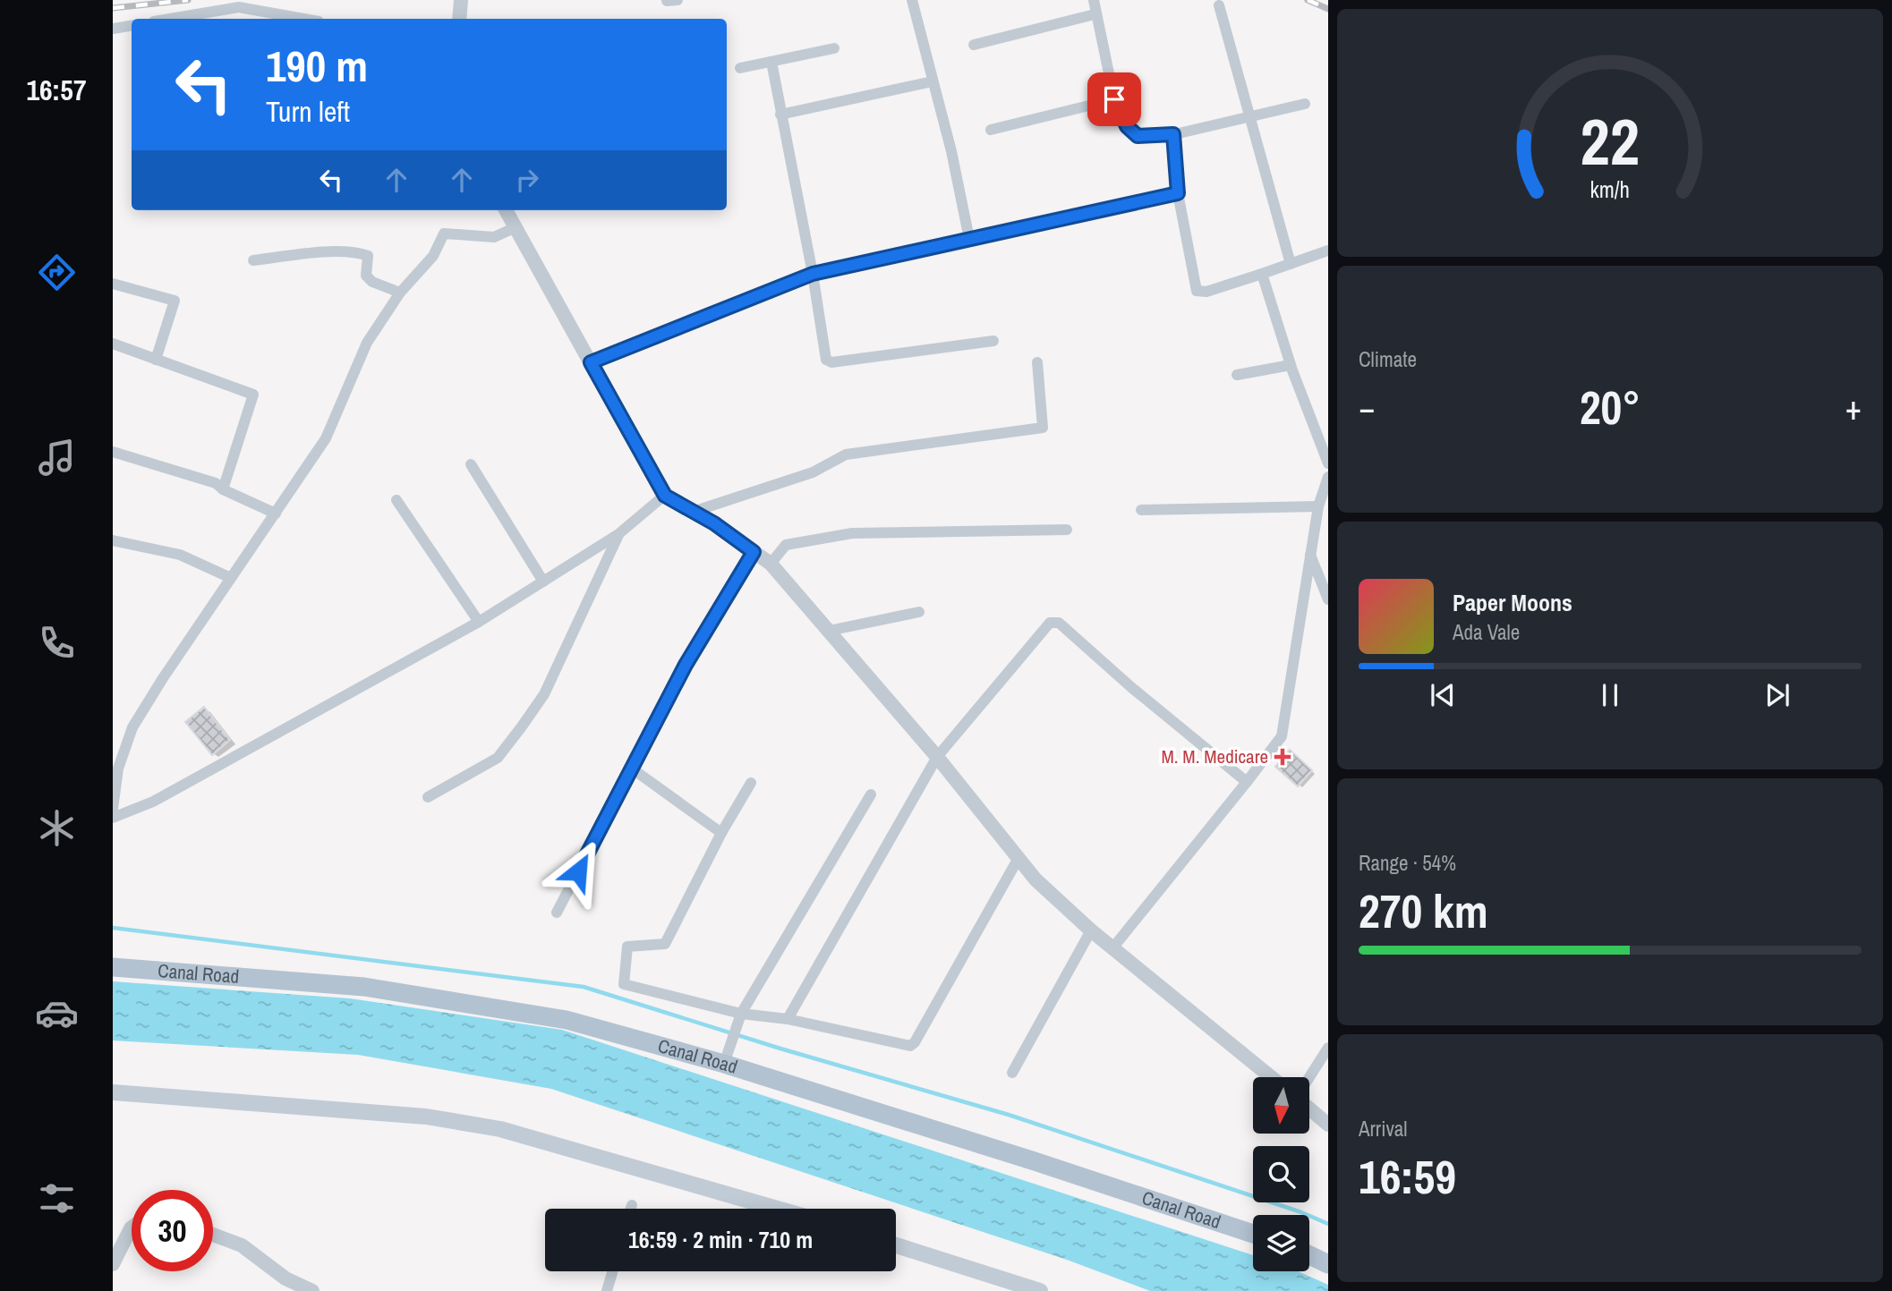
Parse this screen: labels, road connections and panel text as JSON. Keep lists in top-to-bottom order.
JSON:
{
  "streets": {
    "main road": ["Canal Road"]
  },
  "places": {
    "health": ["M. M. Medicare"]
  },
  "north": "bottom",
  "page": {
    "tabs": "16:57",
    "turn": ["190 m", "Turn left"],
    "tile": [
      "Climate",
      ["Range · 54%", "270 km"],
      ["Arrival", "16:59"]
    ],
    "heat": ["−", "20°", "+"],
    "song": ["Paper Moons", "Ada Vale"],
    "limit": "30",
    "trip": "16:59 · 2 min · 710 m",
    "gauge": ["22", "km/h"]
  }
}
